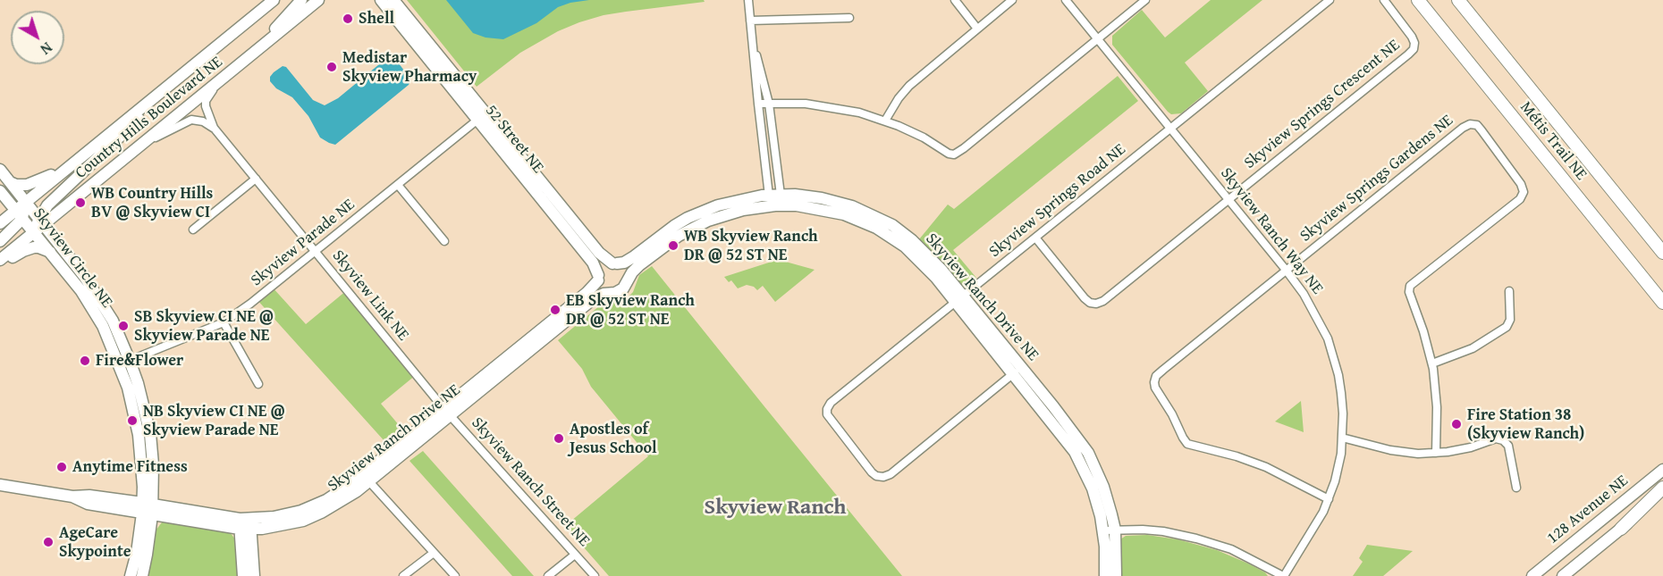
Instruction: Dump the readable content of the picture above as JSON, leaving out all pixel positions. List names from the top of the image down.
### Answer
{
  "streets": {
    "main road": ["Métis Trail NE"],
    "street": [
      "Skyview Springs Crescent NE",
      "Country Hills Boulevard NE",
      "52 Street NE",
      "Skyview Springs Gardens NE",
      "Skyview Springs Road NE",
      "Skyview Ranch Way NE",
      "Skyview Parade NE",
      "Skyview Circle NE",
      "Skyview Link NE",
      "Skyview Ranch Drive NE",
      "Skyview Ranch Street NE",
      "128 Avenue NE"
    ]
  },
  "crossings": [
    ["Skyview Springs Crescent NE", "Skyview Ranch Way NE"],
    ["Country Hills Boulevard NE", "Skyview Circle NE"],
    ["Country Hills Boulevard NE", "Skyview Link NE"],
    ["52 Street NE", "Skyview Parade NE"],
    ["52 Street NE", "Skyview Ranch Drive NE"],
    ["Skyview Springs Gardens NE", "Skyview Ranch Way NE"],
    ["Skyview Springs Road NE", "Skyview Ranch Way NE"],
    ["Skyview Springs Road NE", "Skyview Ranch Drive NE"],
    ["Skyview Parade NE", "Skyview Circle NE"],
    ["Skyview Parade NE", "Skyview Link NE"],
    ["Skyview Circle NE", "Skyview Ranch Drive NE"],
    ["Skyview Link NE", "Skyview Ranch Drive NE"],
    ["Skyview Link NE", "Skyview Ranch Street NE"],
    ["Skyview Ranch Drive NE", "Skyview Ranch Street NE"]
  ],
  "districts": ["Skyview Ranch"],
  "places": [
    "Shell",
    "Medistar Skyview Pharmacy",
    "WB Country Hills BV @ Skyview CI",
    "WB Skyview Ranch DR @ 52 ST NE",
    "EB Skyview Ranch DR @ 52 ST NE",
    "SB Skyview CI NE @ Skyview Parade NE",
    "Fire&Flower",
    "NB Skyview CI NE @ Skyview Parade NE",
    "Fire Station 38 (Skyview Ranch)",
    "Apostles of Jesus School",
    "Anytime Fitness",
    "AgeCare Skypointe"
  ],
  "north": "bottom right"
}
